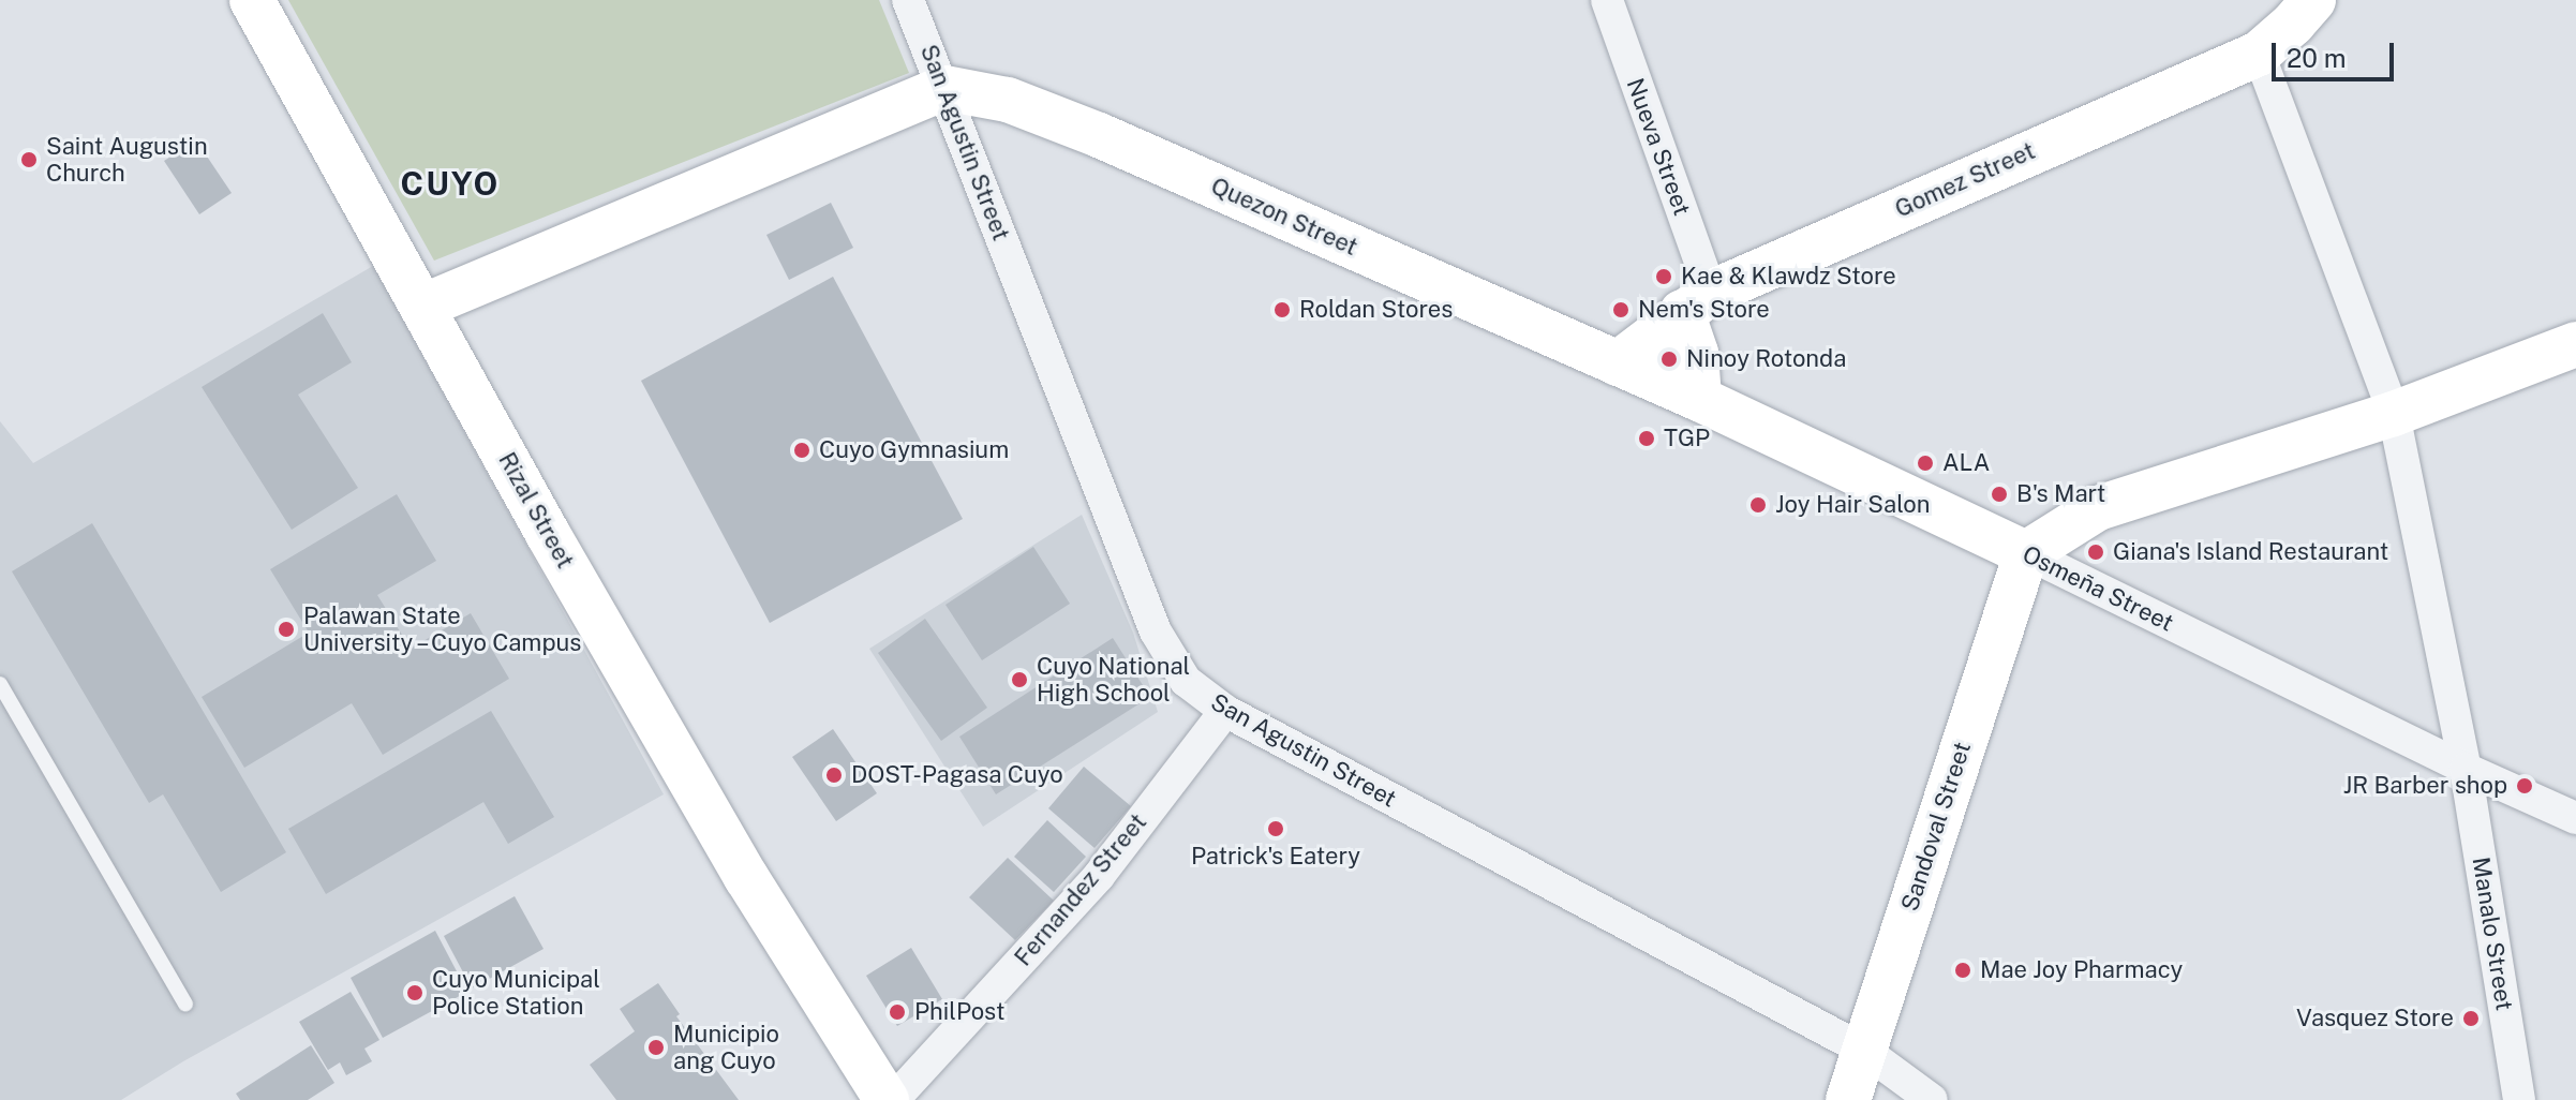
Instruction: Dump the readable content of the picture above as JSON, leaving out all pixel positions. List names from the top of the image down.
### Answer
{
  "streets": {
    "main road": [
      "Gomez Street",
      "Quezon Street",
      "Rizal Street",
      "Osmeña Street",
      "Sandoval Street"
    ],
    "street": [
      "San Agustin Street",
      "Nueva Street",
      "Fernandez Street",
      "Manalo Street"
    ]
  },
  "crossings": [
    ["San Agustin Street", "Quezon Street"],
    ["San Agustin Street", "Sandoval Street"],
    ["San Agustin Street", "Fernandez Street"],
    ["Nueva Street", "Gomez Street"],
    ["Gomez Street", "Quezon Street"],
    ["Gomez Street", "Osmeña Street"],
    ["Quezon Street", "Osmeña Street"],
    ["Rizal Street", "Fernandez Street"],
    ["Osmeña Street", "Sandoval Street"],
    ["Osmeña Street", "Manalo Street"]
  ],
  "districts": ["CUYO"],
  "places": [
    "Saint Augustin Church",
    "Kae & Klawdz Store",
    "Roldan Stores",
    "Nem's Store",
    "Ninoy Rotonda",
    "TGP",
    "Cuyo Gymnasium",
    "ALA",
    "B's Mart",
    "Joy Hair Salon",
    "Giana's Island Restaurant",
    "Palawan State University – Cuyo Campus",
    "Cuyo National High School",
    "DOST-Pagasa Cuyo",
    "JR Barber shop",
    "Patrick's Eatery",
    "Mae Joy Pharmacy",
    "Cuyo Municipal Police Station",
    "PhilPost",
    "Vasquez Store",
    "Municipio ang Cuyo"
  ],
  "scale_bar": "20 m"
}
